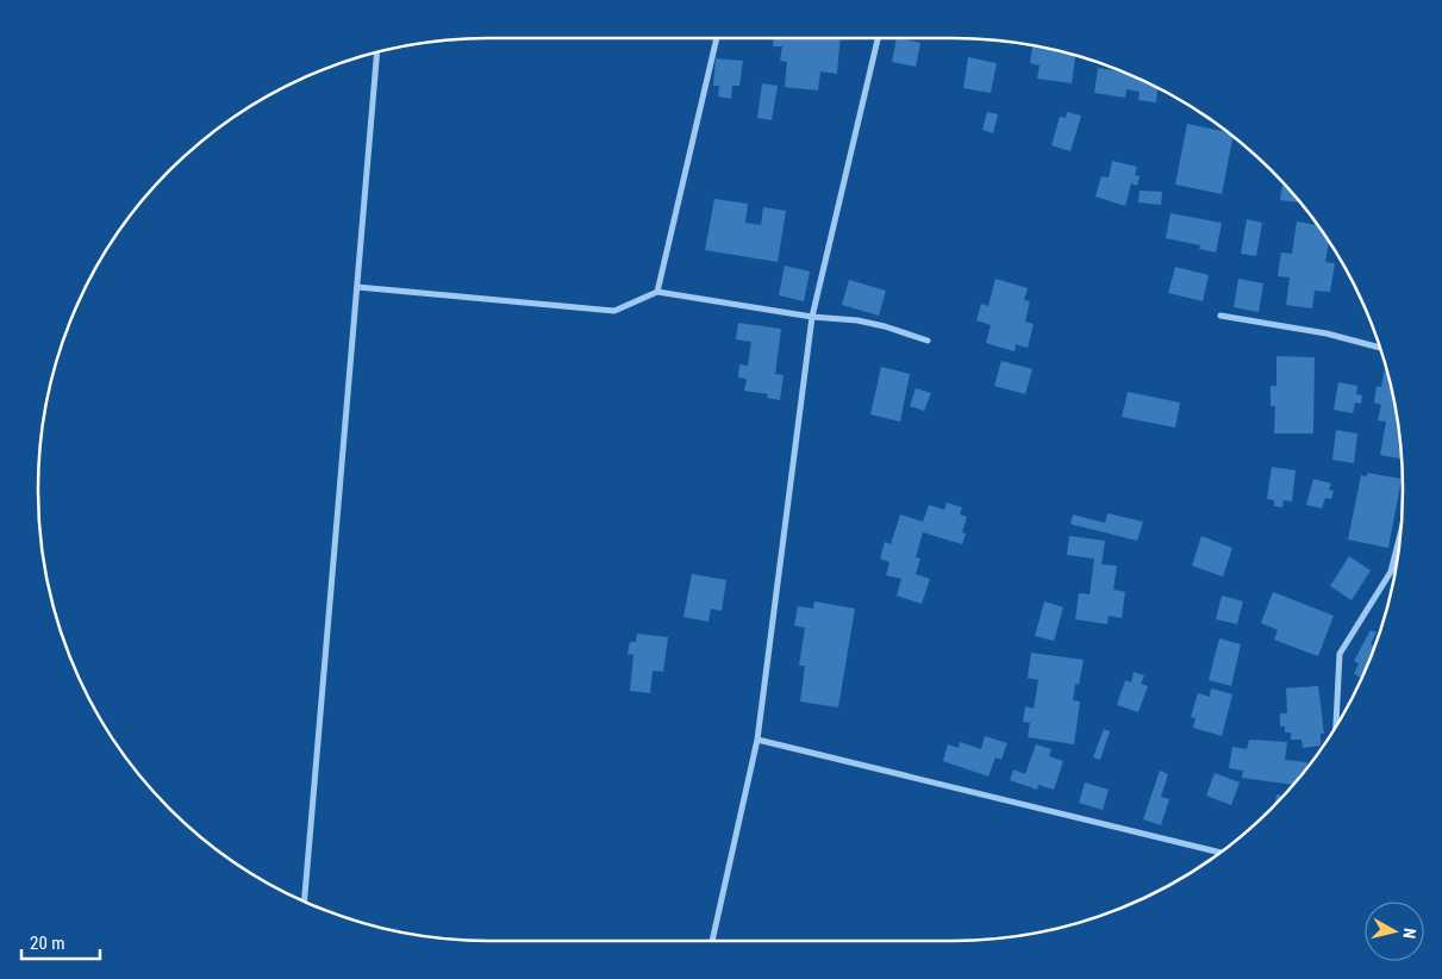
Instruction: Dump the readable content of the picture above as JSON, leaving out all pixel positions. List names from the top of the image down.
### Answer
{
  "scale_bar": "20 m",
  "north": "right"
}
